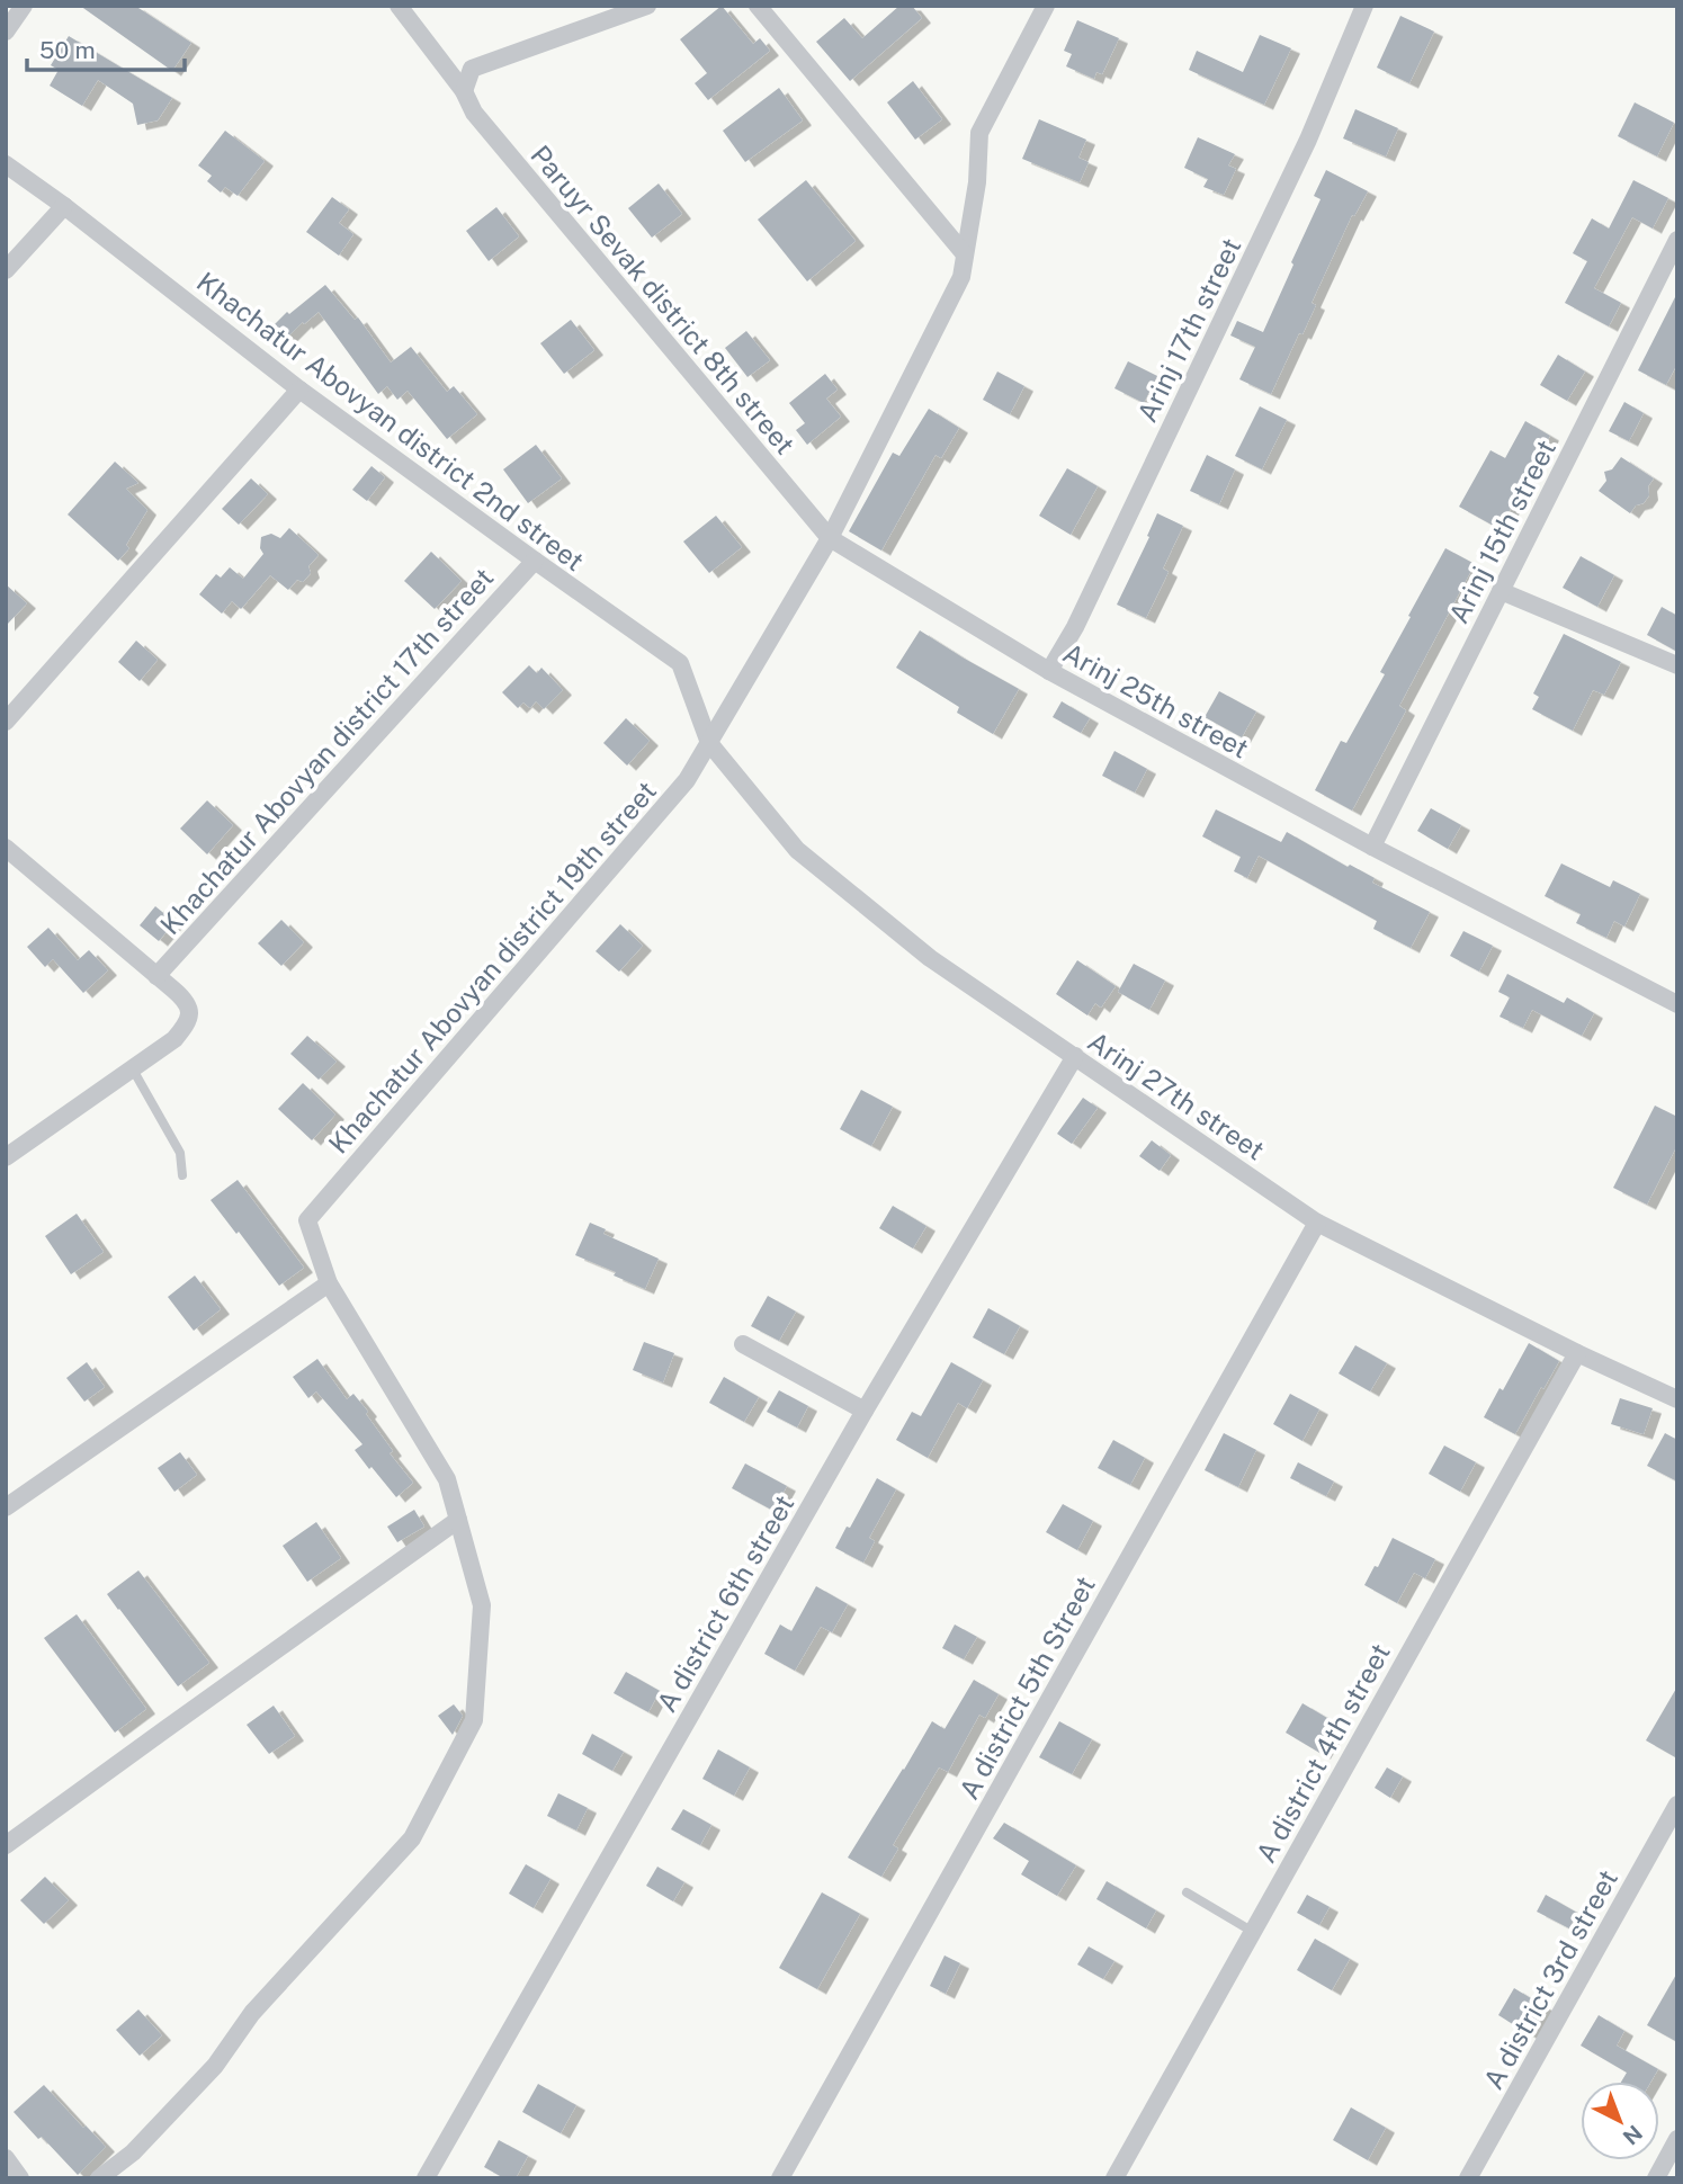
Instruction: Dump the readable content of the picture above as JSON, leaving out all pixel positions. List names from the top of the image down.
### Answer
{
  "streets": {
    "street": [
      "Paruyr Sevak district 8th street",
      "Arinj 17th street",
      "Khachatur Abovyan district 2nd street",
      "Arinj 15th street",
      "Arinj 25th street",
      "Khachatur Abovyan district 17th street",
      "Khachatur Abovyan district 19th street",
      "Arinj 27th street",
      "A district 6th street",
      "A district 5th Street",
      "A district 4th street",
      "A district 3rd street"
    ]
  },
  "crossings": [
    ["Paruyr Sevak district 8th street", "Arinj 25th street"],
    ["Arinj 17th street", "Arinj 25th street"],
    ["Khachatur Abovyan district 2nd street", "Khachatur Abovyan district 17th street"],
    ["Khachatur Abovyan district 2nd street", "Khachatur Abovyan district 19th street"],
    ["Khachatur Abovyan district 2nd street", "Arinj 27th street"],
    ["Arinj 15th street", "Arinj 25th street"],
    ["Khachatur Abovyan district 19th street", "Arinj 27th street"],
    ["Arinj 27th street", "A district 6th street"],
    ["Arinj 27th street", "A district 5th Street"],
    ["Arinj 27th street", "A district 4th street"]
  ],
  "scale_bar": "50 m",
  "north": "bottom right"
}
